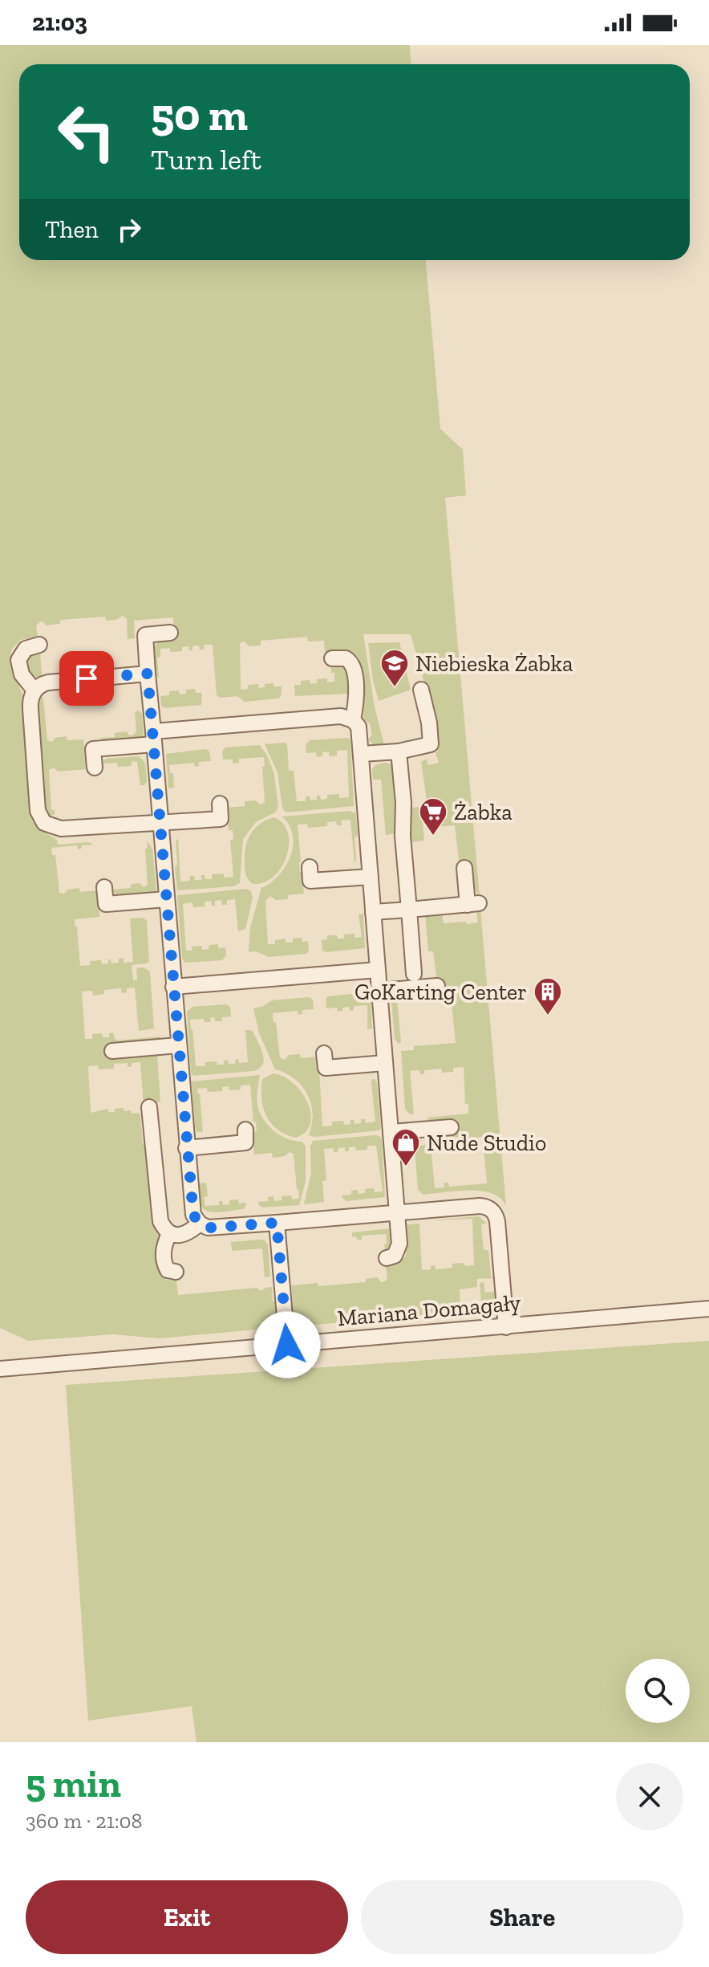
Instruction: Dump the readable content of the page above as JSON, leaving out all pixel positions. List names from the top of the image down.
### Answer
{
  "streets": {
    "street": ["Mariana Domagały"]
  },
  "places": {
    "school or university": ["Niebieska Żabka"],
    "supermarket": ["Żabka"],
    "building": ["GoKarting Center"],
    "shop": ["Nude Studio"]
  },
  "page": {
    "status": "21:03",
    "turn": ["50 m", "Turn left"],
    "then": "Then",
    "heading": ["5 min", "360 m · 21:08"],
    "buttons": ["Exit", "Share"]
  }
}
